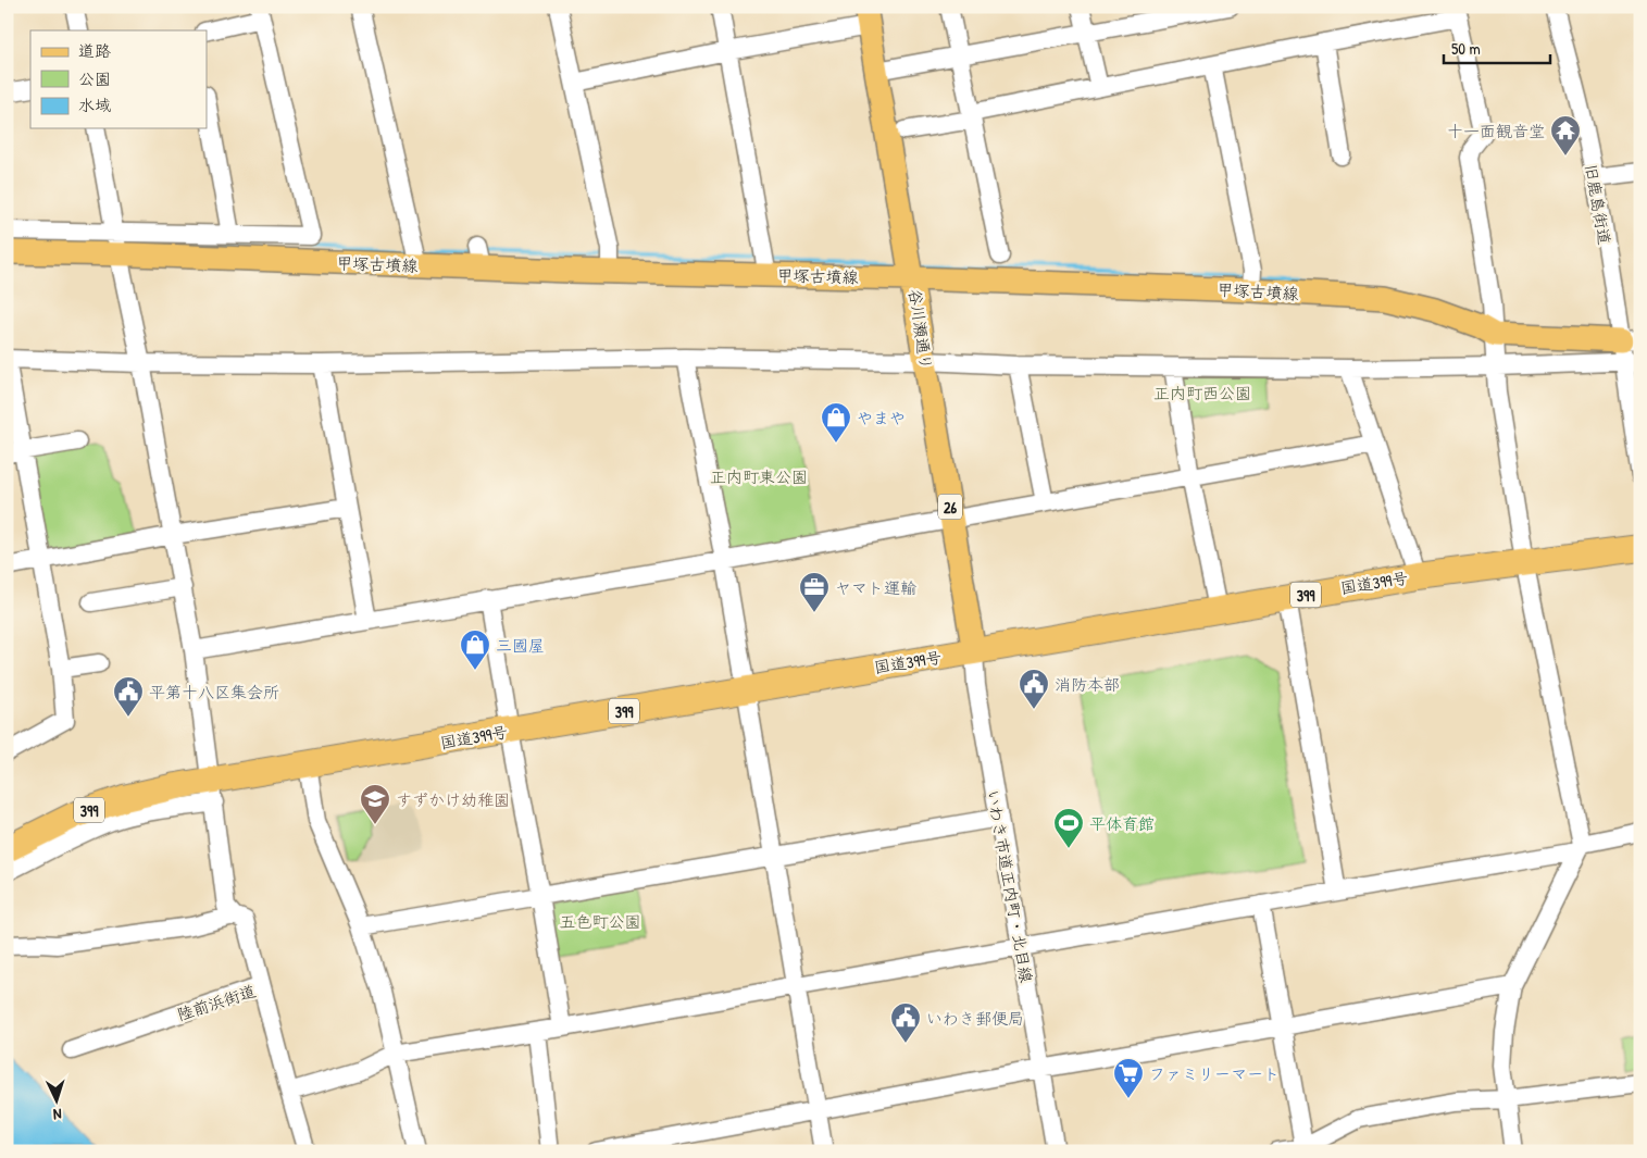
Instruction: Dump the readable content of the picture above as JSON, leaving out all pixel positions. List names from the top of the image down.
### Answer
{
  "streets": {
    "highway": ["国道399号", "399"],
    "main road": ["甲塚古墳線", "谷川瀬通り", "26"],
    "street": ["旧鹿島街道", "いわき市道正内町・北目線", "陸前浜街道"]
  },
  "crossings": [
    ["旧鹿島街道", "甲塚古墳線"],
    ["甲塚古墳線", "谷川瀬通り"],
    ["谷川瀬通り", "国道399号"],
    ["谷川瀬通り", "いわき市道正内町・北目線"],
    ["国道399号", "いわき市道正内町・北目線"]
  ],
  "parks": ["正内町西公園", "正内町東公園", "五色町公園"],
  "places": {
    "temple": ["十一面観音堂"],
    "shop": ["やまや", "三國屋"],
    "office": ["ヤマト運輸"],
    "public building": ["消防本部", "平第十八区集会所", "いわき郵便局"],
    "school or university": ["すずかけ幼稚園"],
    "sports": ["平体育館"],
    "supermarket": ["ファミリーマート"]
  },
  "legend": ["道路", "公園", "水域"],
  "scale_bar": "50 m",
  "north": "bottom"
}
